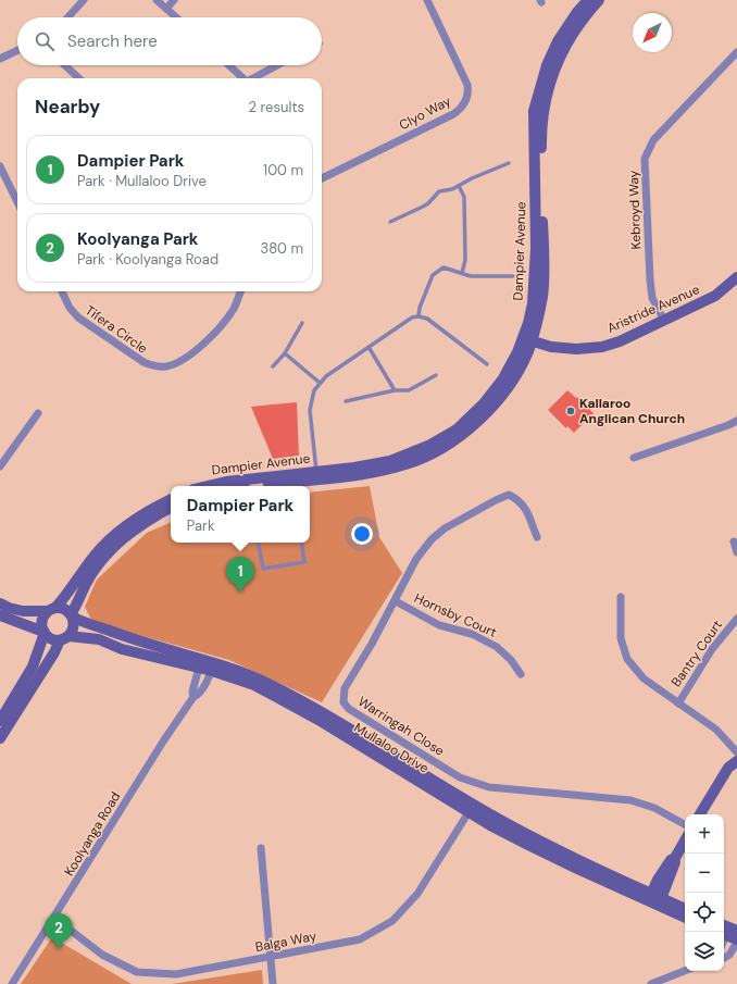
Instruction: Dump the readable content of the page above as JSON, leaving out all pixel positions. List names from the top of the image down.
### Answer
{
  "streets": {
    "main road": ["Dampier Avenue", "Aristride Avenue", "Mullaloo Drive"],
    "street": [
      "Clyo Way",
      "Kebroyd Way",
      "Tifera Circle",
      "Hornsby Court",
      "Bantry Court",
      "Warringah Close",
      "Koolyanga Road",
      "Balga Way"
    ]
  },
  "crossings": [
    ["Kebroyd Way", "Aristride Avenue"],
    ["Dampier Avenue", "Aristride Avenue"],
    ["Hornsby Court", "Warringah Close"],
    ["Mullaloo Drive", "Koolyanga Road"],
    ["Mullaloo Drive", "Balga Way"],
    ["Koolyanga Road", "Balga Way"]
  ],
  "places": ["Kallaroo Anglican Church"],
  "north": "bottom left",
  "page": {
    "search": "Search here",
    "heading": ["Nearby", "2 results"],
    "list": [
      {
        "mark": "1",
        "name": "Dampier Park",
        "note": "Park · Mullaloo Drive",
        "value": "100 m"
      },
      {
        "mark": "2",
        "name": "Koolyanga Park",
        "note": "Park · Koolyanga Road",
        "value": "380 m"
      }
    ],
    "popup": ["Dampier Park", "Park"],
    "pins": ["1", "2"],
    "map_buttons": ["+", "−"]
  }
}
